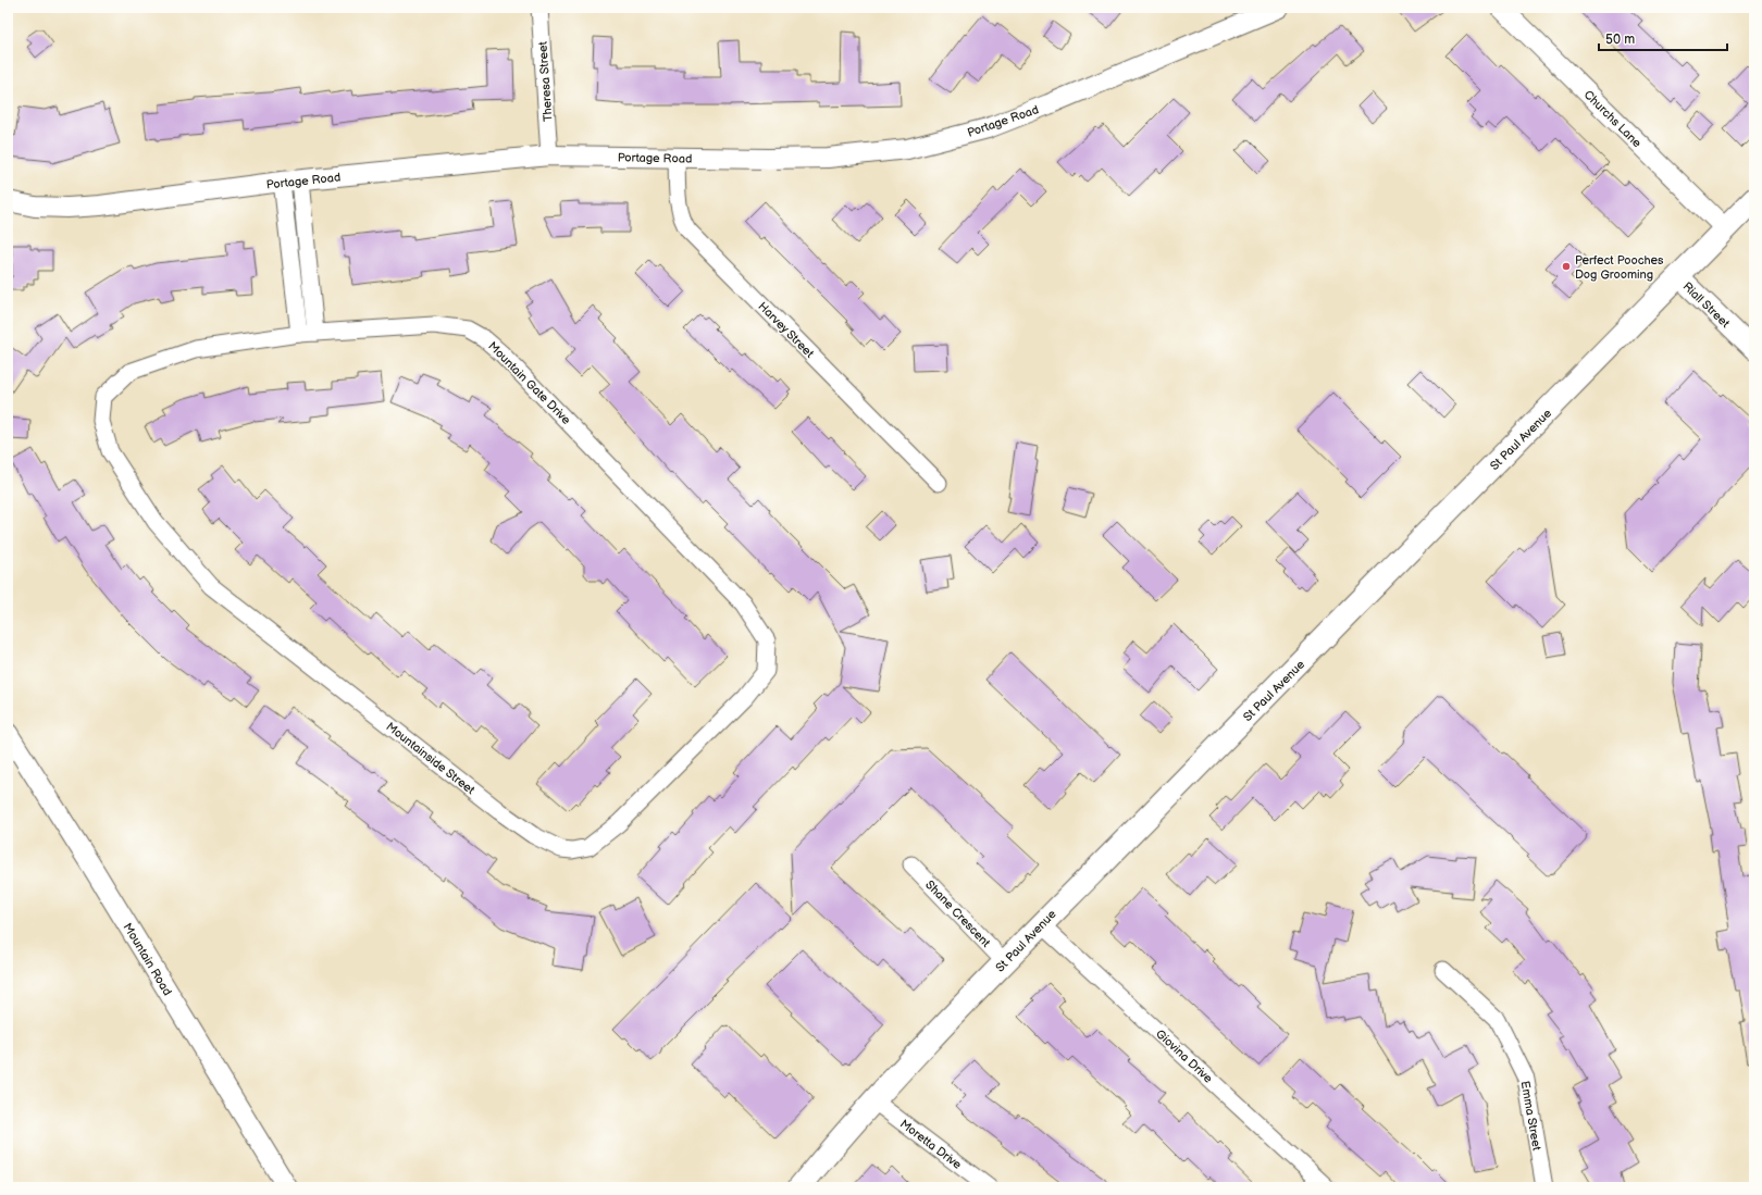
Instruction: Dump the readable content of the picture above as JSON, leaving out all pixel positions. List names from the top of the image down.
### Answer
{
  "streets": {
    "main road": ["St Paul Avenue"],
    "street": [
      "Theresa Street",
      "Churchs Lane",
      "Portage Road",
      "Riall Street",
      "Harvey Street",
      "Mountain Gate Drive",
      "Mountainside Street",
      "Shane Crescent",
      "Mountain Road",
      "Giovina Drive",
      "Emma Street",
      "Moretta Drive"
    ]
  },
  "crossings": [
    ["Theresa Street", "Portage Road"],
    ["Churchs Lane", "St Paul Avenue"],
    ["Portage Road", "Harvey Street"],
    ["Riall Street", "St Paul Avenue"],
    ["Mountain Gate Drive", "Mountainside Street"],
    ["St Paul Avenue", "Shane Crescent"],
    ["St Paul Avenue", "Giovina Drive"],
    ["St Paul Avenue", "Moretta Drive"]
  ],
  "places": ["Perfect Pooches Dog Grooming"],
  "scale_bar": "50 m"
}
